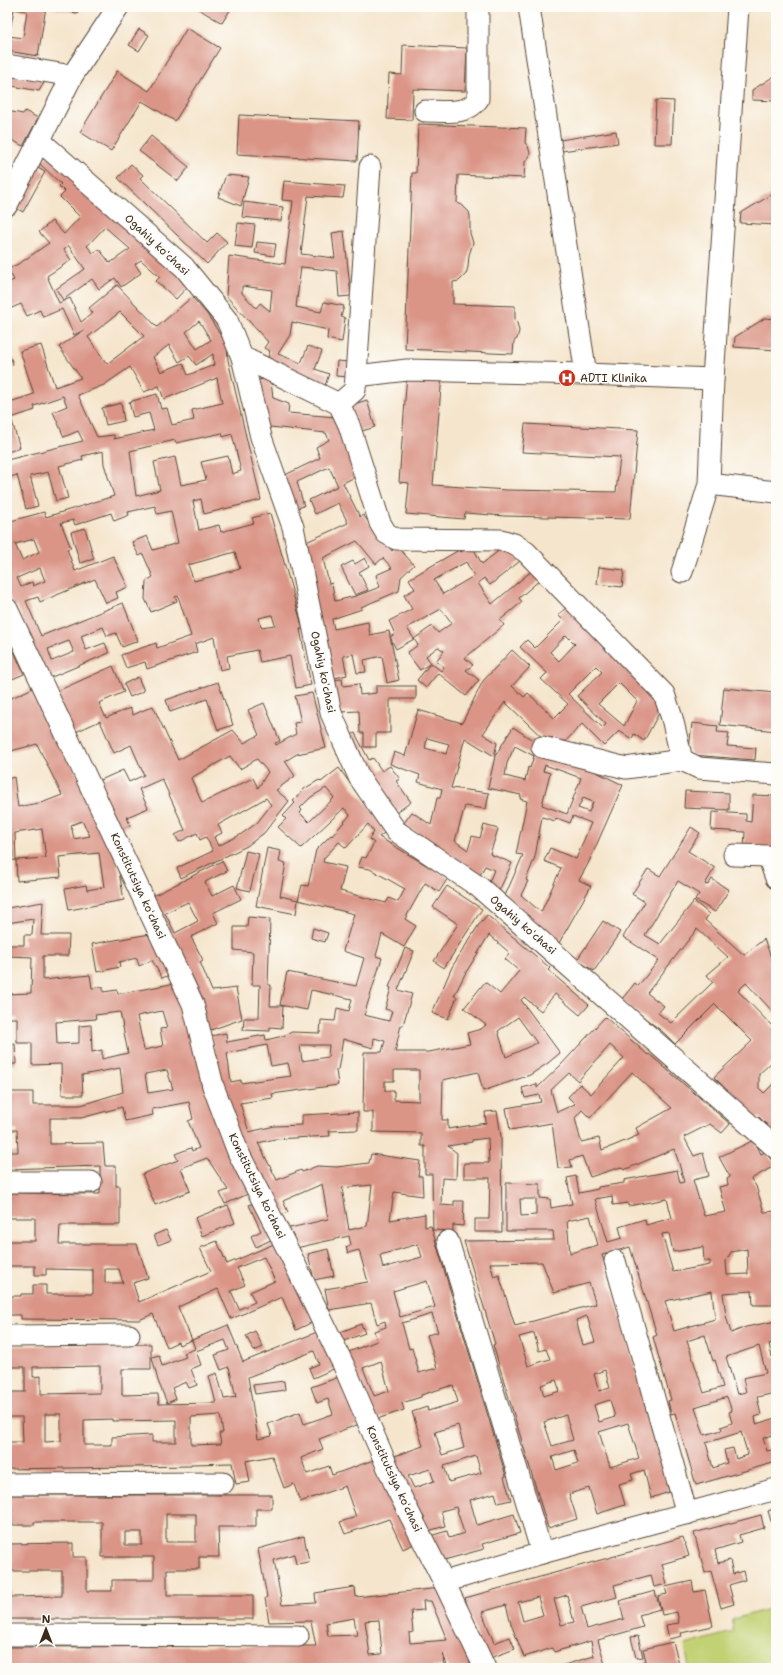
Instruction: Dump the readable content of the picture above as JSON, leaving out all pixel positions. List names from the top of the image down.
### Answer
{
  "streets": {
    "street": ["Ogahiy koʻchasi", "Konstitutsiya koʻchasi"]
  },
  "places": {
    "hospital": ["ADTI Klinika"]
  },
  "north": "top"
}
